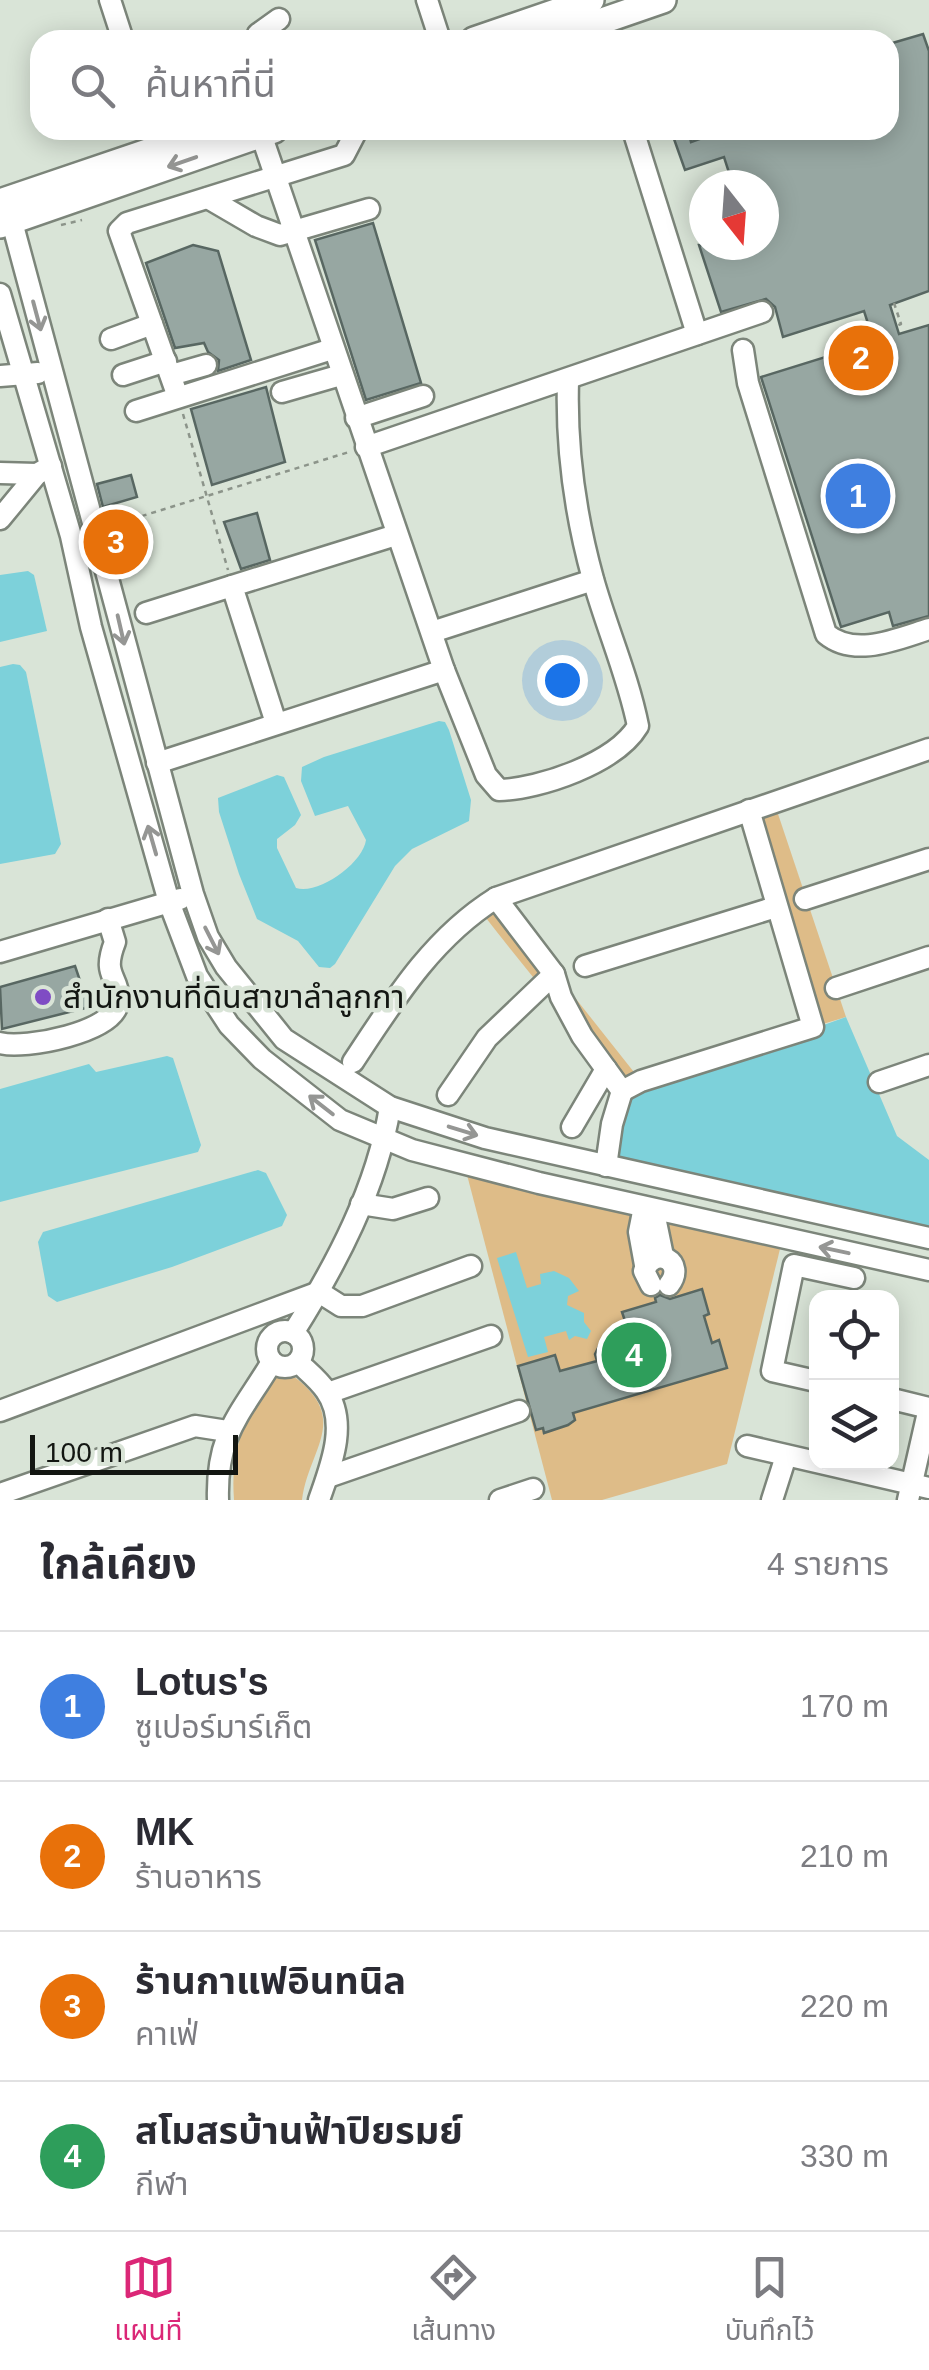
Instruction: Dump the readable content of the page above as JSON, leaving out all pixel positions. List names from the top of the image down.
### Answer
{
  "places": ["สำนักงานที่ดินสาขาลำลูกกา"],
  "scale_bar": "100 m",
  "north": "bottom",
  "page": {
    "search": "ค้นหาที่นี่",
    "pins": [
      "2",
      "1",
      "3",
      "4"
    ],
    "scale": "100 m",
    "heading": ["ใกล้เคียง", "4 รายการ"],
    "list": [
      {
        "mark": "1",
        "name": "Lotus's",
        "note": "ซูเปอร์มาร์เก็ต",
        "value": "170 m"
      },
      {
        "mark": "2",
        "name": "MK",
        "note": "ร้านอาหาร",
        "value": "210 m"
      },
      {
        "mark": "3",
        "name": "ร้านกาแฟอินทนิล",
        "note": "คาเฟ่",
        "value": "220 m"
      },
      {
        "mark": "4",
        "name": "สโมสรบ้านฟ้าปิยรมย์",
        "note": "กีฬา",
        "value": "330 m"
      }
    ],
    "nav": ["แผนที่", "เส้นทาง", "บันทึกไว้"]
  }
}
